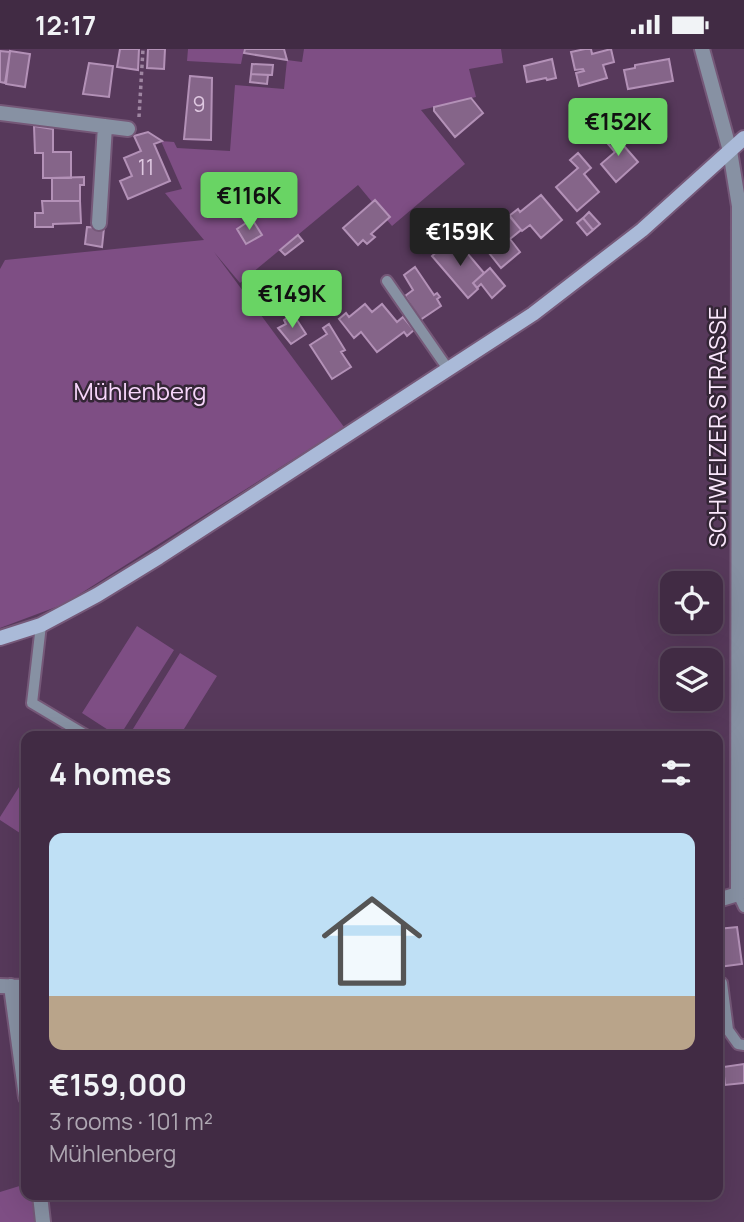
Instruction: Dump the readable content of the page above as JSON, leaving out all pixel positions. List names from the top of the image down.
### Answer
{
  "streets": {
    "street": ["SCHWEIZER STRASSE"]
  },
  "parks": ["Mühlenberg"],
  "house_numbers": ["9", "11"],
  "page": {
    "status": "12:17",
    "price": [
      "€152K",
      "€116K",
      "€159K",
      "€149K"
    ],
    "heading": "4 homes",
    "list": [
      {
        "name": "€159,000",
        "note": "3 rooms · 101 m² · Mühlenberg"
      }
    ]
  }
}
